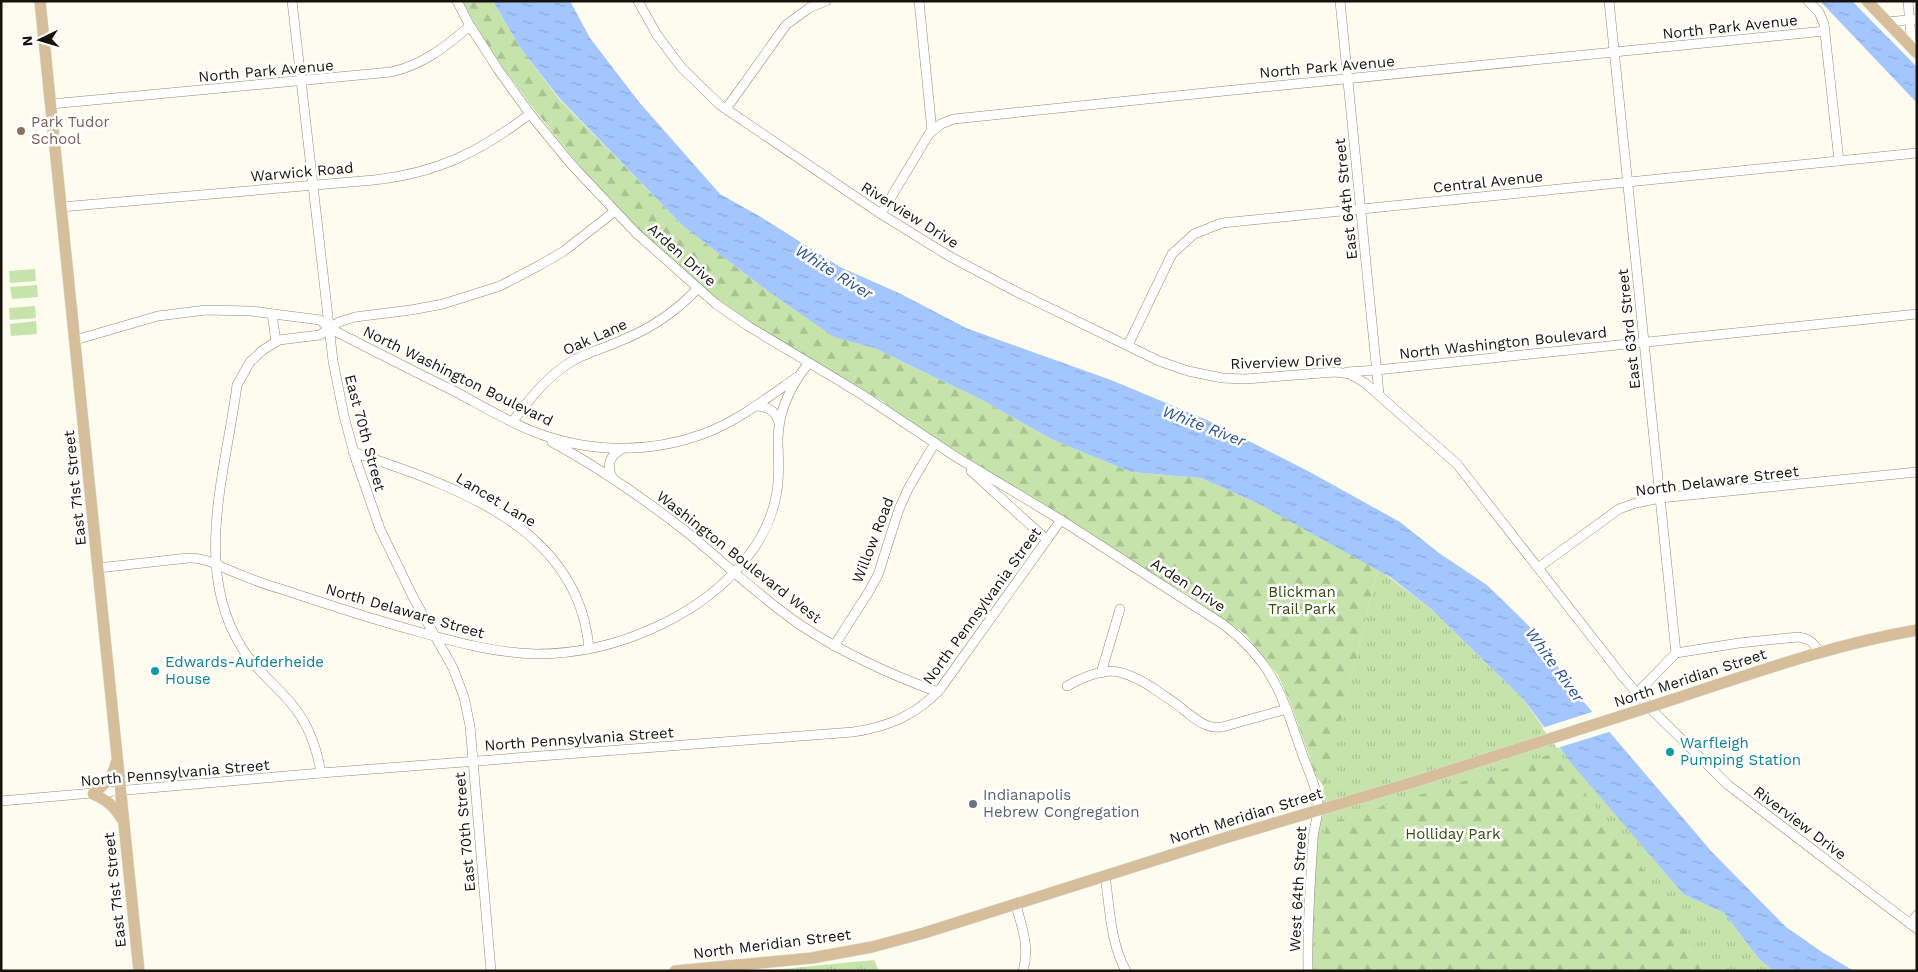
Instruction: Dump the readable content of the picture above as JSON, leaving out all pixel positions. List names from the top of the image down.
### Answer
{
  "streets": {
    "main road": ["East 71st Street", "North Meridian Street"],
    "street": [
      "North Park Avenue",
      "Warwick Road",
      "Central Avenue",
      "East 64th Street",
      "Riverview Drive",
      "Arden Drive",
      "East 63rd Street",
      "Oak Lane",
      "North Washington Boulevard",
      "East 70th Street",
      "North Delaware Street",
      "Lancet Lane",
      "Willow Road",
      "Washington Boulevard West",
      "North Pennsylvania Street",
      "West 64th Street"
    ]
  },
  "crossings": [
    ["North Park Avenue", "East 64th Street"],
    ["North Park Avenue", "Arden Drive"],
    ["North Park Avenue", "East 63rd Street"],
    ["North Park Avenue", "East 70th Street"],
    ["North Park Avenue", "East 71st Street"],
    ["Warwick Road", "Arden Drive"],
    ["Warwick Road", "East 70th Street"],
    ["Warwick Road", "East 71st Street"],
    ["Central Avenue", "East 64th Street"],
    ["Central Avenue", "Riverview Drive"],
    ["Central Avenue", "East 63rd Street"],
    ["East 64th Street", "Riverview Drive"],
    ["East 64th Street", "North Washington Boulevard"],
    ["Riverview Drive", "North Washington Boulevard"],
    ["Riverview Drive", "North Delaware Street"],
    ["Riverview Drive", "North Meridian Street"],
    ["Arden Drive", "Oak Lane"],
    ["Arden Drive", "North Delaware Street"],
    ["Arden Drive", "Willow Road"],
    ["Arden Drive", "North Pennsylvania Street"],
    ["Arden Drive", "North Meridian Street"],
    ["Arden Drive", "West 64th Street"],
    ["East 63rd Street", "North Washington Boulevard"],
    ["East 63rd Street", "North Delaware Street"],
    ["East 63rd Street", "North Meridian Street"],
    ["Oak Lane", "North Washington Boulevard"],
    ["North Washington Boulevard", "East 70th Street"],
    ["North Washington Boulevard", "North Delaware Street"],
    ["North Washington Boulevard", "Washington Boulevard West"],
    ["East 70th Street", "North Delaware Street"],
    ["East 70th Street", "Lancet Lane"],
    ["East 70th Street", "North Pennsylvania Street"],
    ["North Delaware Street", "Lancet Lane"],
    ["North Delaware Street", "Washington Boulevard West"],
    ["East 71st Street", "North Pennsylvania Street"],
    ["Willow Road", "Washington Boulevard West"],
    ["Washington Boulevard West", "North Pennsylvania Street"],
    ["North Meridian Street", "West 64th Street"]
  ],
  "water": ["White River"],
  "parks": ["Blickman Trail Park", "Holliday Park"],
  "places": [
    "Park Tudor School",
    "Edwards-Aufderheide House",
    "Warfleigh Pumping Station",
    "Indianapolis Hebrew Congregation"
  ],
  "north": "left"
}
